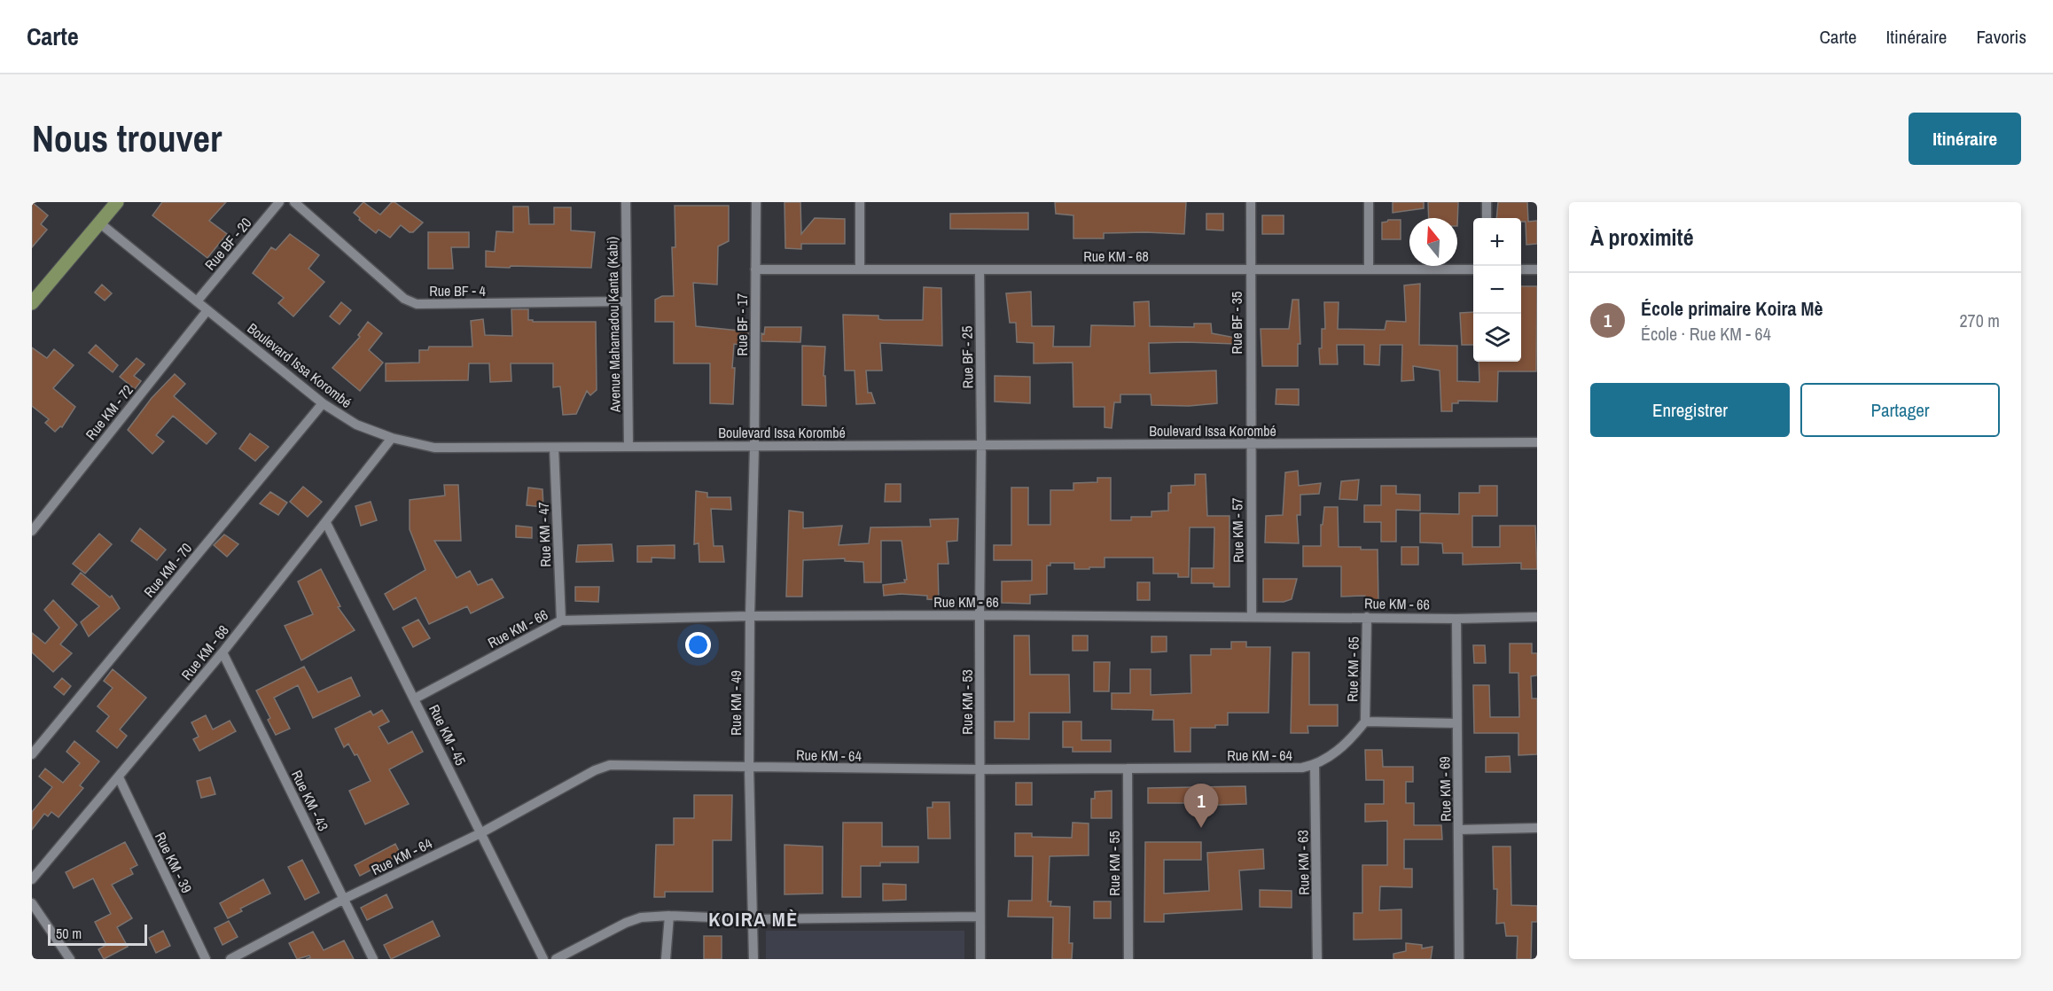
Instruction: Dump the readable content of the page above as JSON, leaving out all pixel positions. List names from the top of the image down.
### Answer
{
  "streets": {
    "street": [
      "Rue BF - 20",
      "Rue KM - 68",
      "Rue BF - 4",
      "Rue BF - 35",
      "Avenue Mahamadou Kanta (Kabi)",
      "Rue BF - 17",
      "Rue BF - 25",
      "Boulevard Issa Korombé",
      "Rue KM - 72",
      "Rue KM - 57",
      "Rue KM - 47",
      "Rue KM - 70",
      "Rue KM - 66",
      "Rue KM - 65",
      "Rue KM - 53",
      "Rue KM - 49",
      "Rue KM - 45",
      "Rue KM - 64",
      "Rue KM - 69",
      "Rue KM - 43",
      "Rue KM - 39",
      "Rue KM - 63",
      "Rue KM - 55"
    ]
  },
  "crossings": [
    ["Rue BF - 20", "Boulevard Issa Korombé"],
    ["Rue KM - 68", "Rue BF - 35"],
    ["Rue KM - 68", "Rue BF - 17"],
    ["Rue KM - 68", "Rue BF - 25"],
    ["Rue KM - 68", "Boulevard Issa Korombé"],
    ["Rue KM - 68", "Rue KM - 45"],
    ["Rue KM - 68", "Rue KM - 43"],
    ["Rue KM - 68", "Rue KM - 39"],
    ["Rue BF - 4", "Avenue Mahamadou Kanta (Kabi)"],
    ["Rue BF - 35", "Boulevard Issa Korombé"],
    ["Rue BF - 35", "Rue KM - 57"],
    ["Avenue Mahamadou Kanta (Kabi)", "Boulevard Issa Korombé"],
    ["Rue BF - 17", "Boulevard Issa Korombé"],
    ["Rue BF - 17", "Rue KM - 49"],
    ["Rue BF - 25", "Boulevard Issa Korombé"],
    ["Rue BF - 25", "Rue KM - 53"],
    ["Boulevard Issa Korombé", "Rue KM - 72"],
    ["Boulevard Issa Korombé", "Rue KM - 57"],
    ["Boulevard Issa Korombé", "Rue KM - 47"],
    ["Boulevard Issa Korombé", "Rue KM - 70"],
    ["Boulevard Issa Korombé", "Rue KM - 53"],
    ["Boulevard Issa Korombé", "Rue KM - 49"],
    ["Rue KM - 57", "Rue KM - 66"],
    ["Rue KM - 47", "Rue KM - 66"],
    ["Rue KM - 66", "Rue KM - 65"],
    ["Rue KM - 66", "Rue KM - 53"],
    ["Rue KM - 66", "Rue KM - 49"],
    ["Rue KM - 66", "Rue KM - 45"],
    ["Rue KM - 66", "Rue KM - 69"],
    ["Rue KM - 65", "Rue KM - 64"],
    ["Rue KM - 53", "Rue KM - 64"],
    ["Rue KM - 49", "Rue KM - 64"],
    ["Rue KM - 45", "Rue KM - 64"],
    ["Rue KM - 64", "Rue KM - 43"],
    ["Rue KM - 64", "Rue KM - 63"],
    ["Rue KM - 64", "Rue KM - 55"]
  ],
  "districts": ["KOIRA MÈ"],
  "scale_bar": "50 m",
  "north": "top",
  "page": {
    "header": "Carte",
    "nav": ["Carte", "Itinéraire", "Favoris"],
    "buttons": [
      "Itinéraire",
      ["Enregistrer", "Partager"]
    ],
    "title": "Nous trouver",
    "heading": "À proximité",
    "map_buttons": ["+", "−"],
    "list": [
      {
        "mark": "1",
        "name": "École primaire Koira Mè",
        "note": "École · Rue KM - 64",
        "value": "270 m"
      }
    ],
    "pins": "1",
    "scale": "50 m"
  }
}
